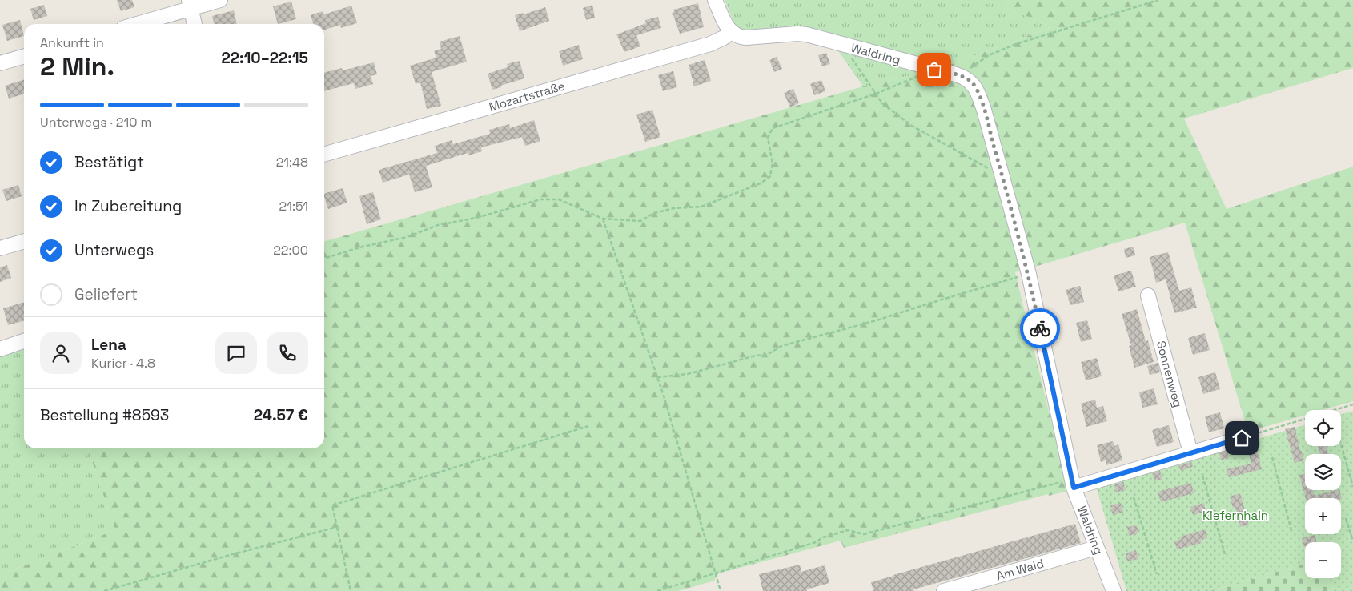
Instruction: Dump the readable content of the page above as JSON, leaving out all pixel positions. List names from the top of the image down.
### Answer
{
  "streets": {
    "street": [
      "Waldring",
      "Mozartstraße",
      "Sonnenweg",
      "Am Wald"
    ]
  },
  "crossings": [
    ["Waldring", "Mozartstraße"],
    ["Waldring", "Am Wald"]
  ],
  "parks": ["Kiefernhain"],
  "page": {
    "heading": ["2 Min.", "Ankunft in", "22:10–22:15"],
    "panel": [
      "Lena",
      "Kurier · 4.8",
      "Bestellung #8593",
      "24.57 €"
    ],
    "bar": "Unterwegs · 210 m",
    "list": [
      ["Bestätigt", "21:48"],
      ["In Zubereitung", "21:51"],
      ["Unterwegs", "22:00"],
      "Geliefert"
    ],
    "map_buttons": ["+", "−"]
  }
}
